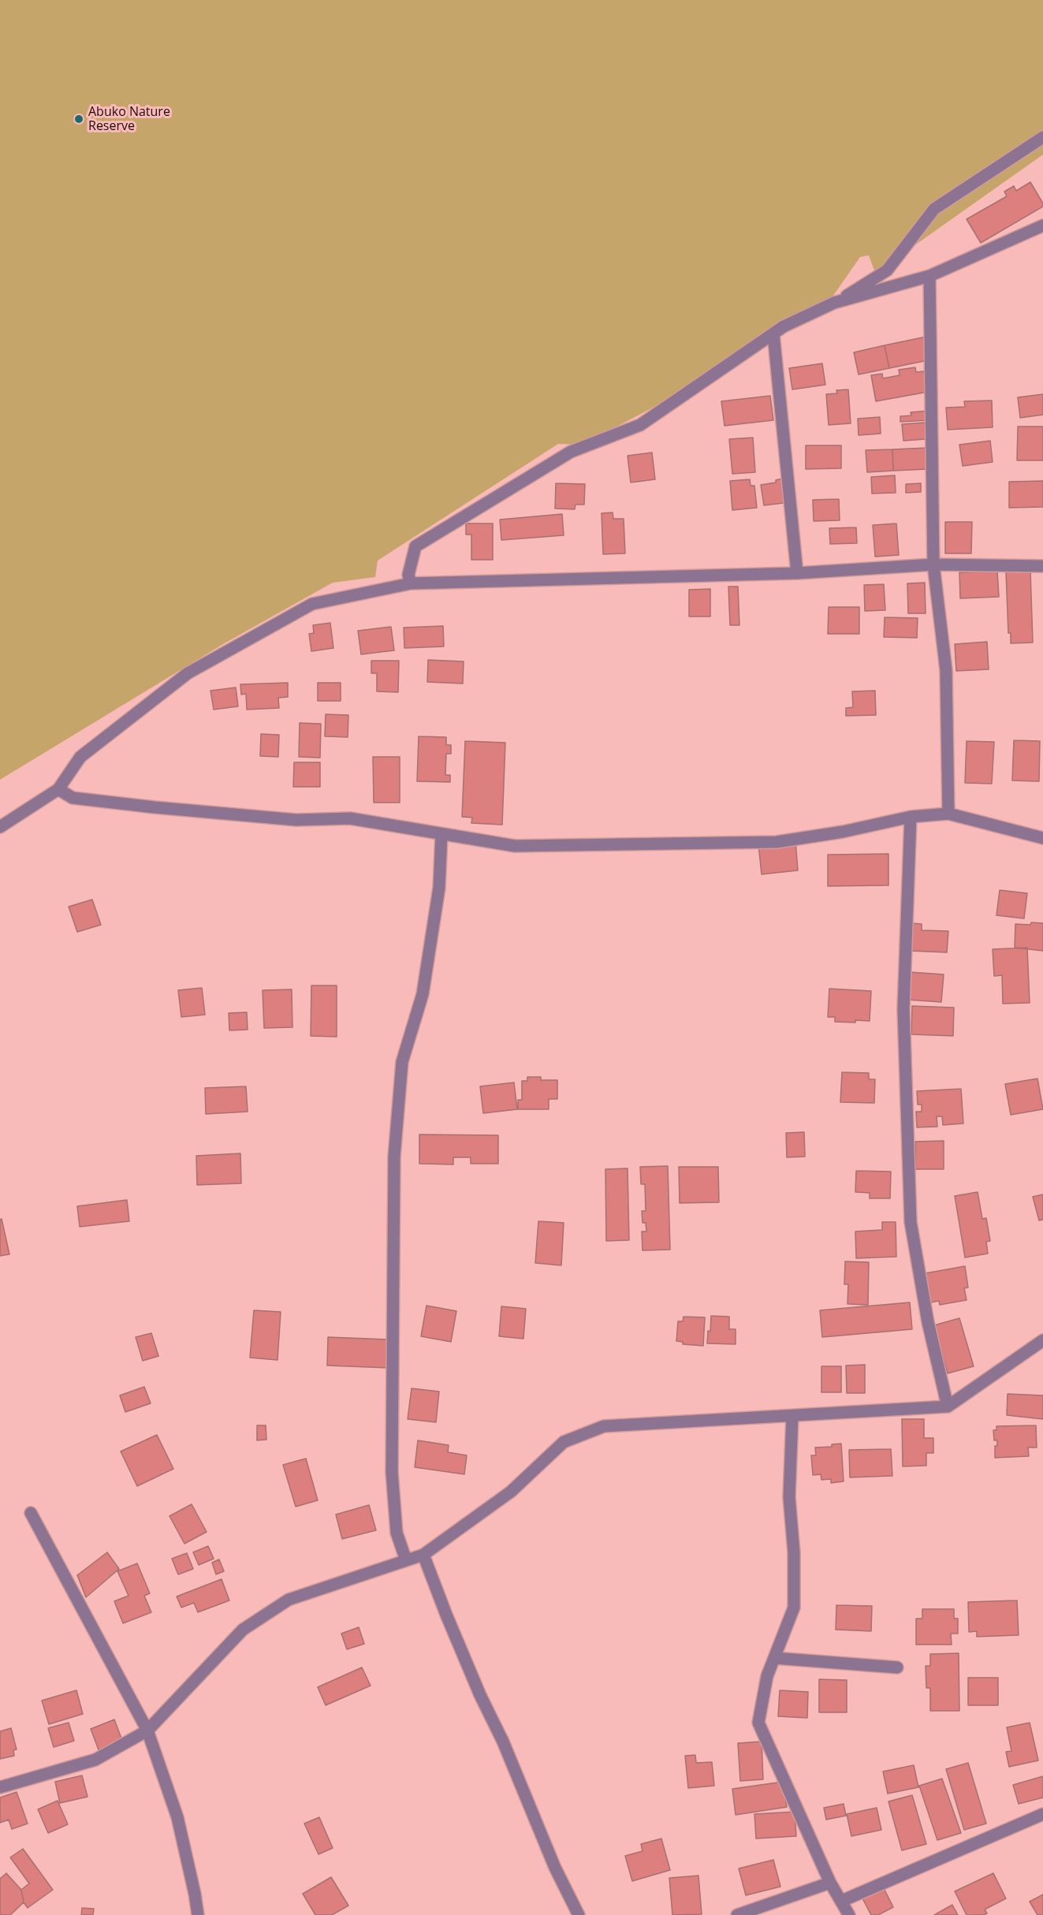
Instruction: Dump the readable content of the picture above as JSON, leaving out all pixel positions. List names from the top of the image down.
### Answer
{
  "places": ["Abuko Nature Reserve"]
}
